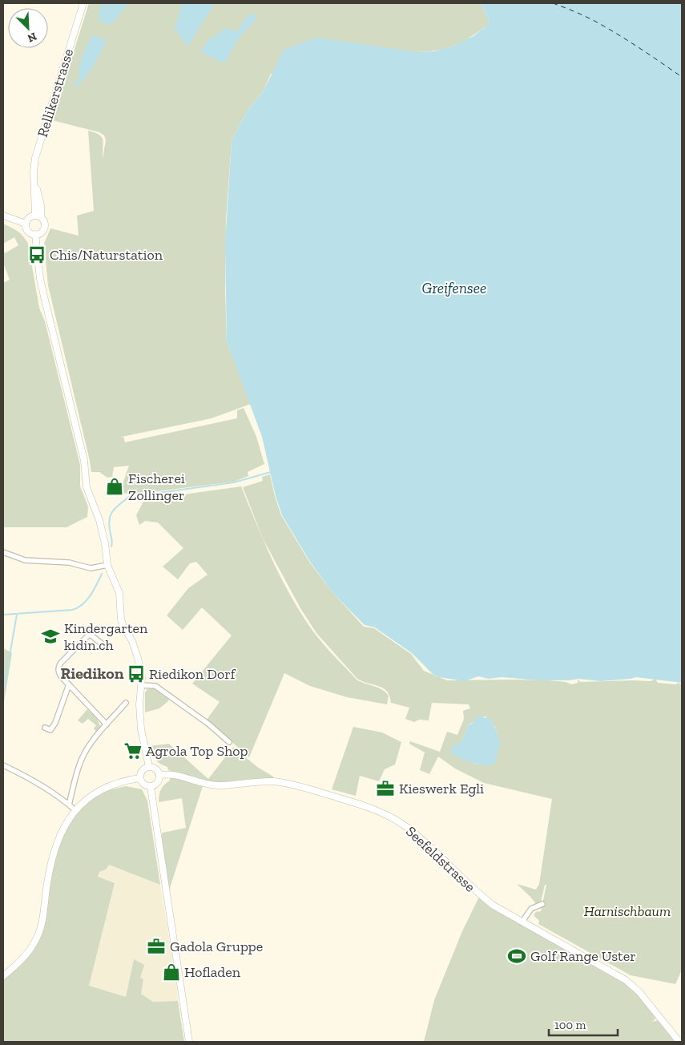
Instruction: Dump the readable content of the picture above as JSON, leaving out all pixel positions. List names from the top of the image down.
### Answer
{
  "streets": {
    "main road": ["Rellikerstrasse", "Seefeldstrasse"]
  },
  "districts": ["Riedikon"],
  "water": ["Greifensee"],
  "parks": ["Harnischbaum"],
  "places": {
    "bus stop": ["Chis/Naturstation", "Riedikon Dorf"],
    "shop": ["Fischerei Zollinger", "Hofladen"],
    "school or university": ["Kindergarten kidin.ch"],
    "supermarket": ["Agrola Top Shop"],
    "office": ["Kieswerk Egli", "Gadola Gruppe"],
    "sports": ["Golf Range Uster"]
  },
  "scale_bar": "100 m",
  "north": "bottom right"
}
